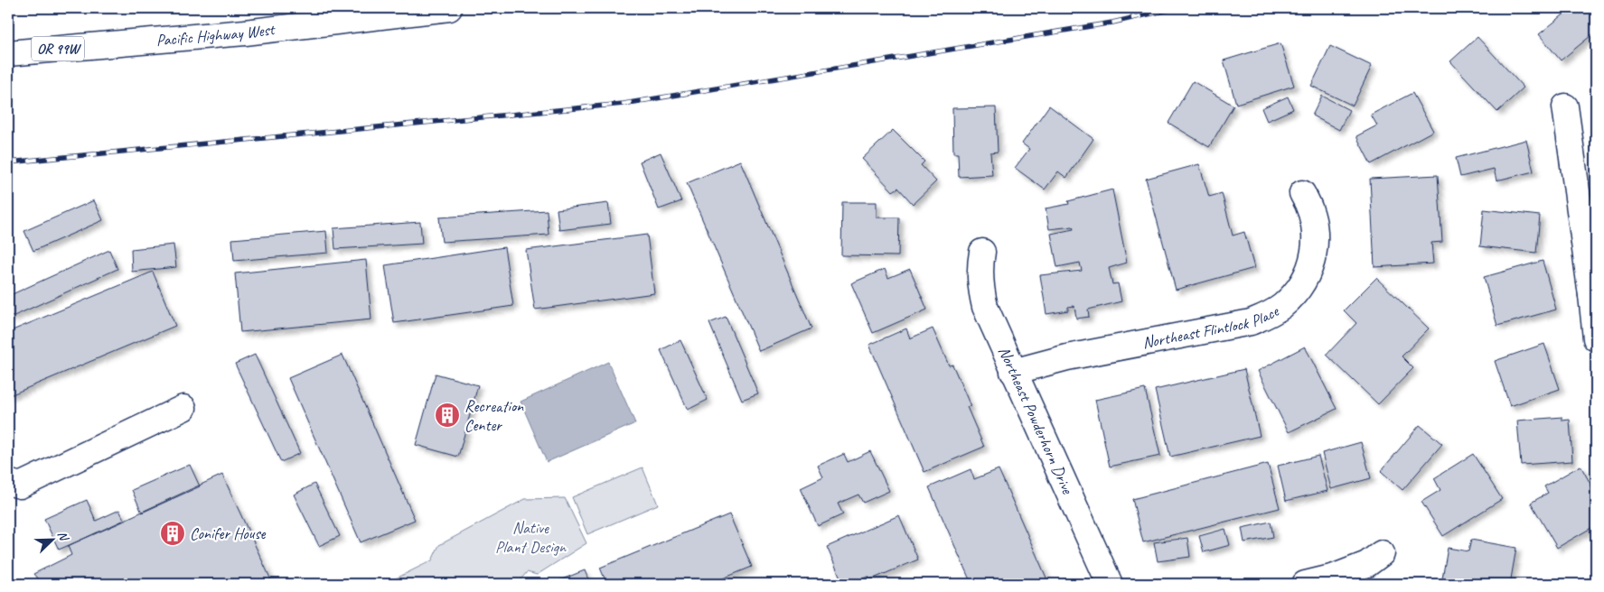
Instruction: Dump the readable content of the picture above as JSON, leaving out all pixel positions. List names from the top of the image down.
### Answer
{
  "streets": {
    "main road": [
      "Pacific Highway West",
      "OR 99W",
      "Northeast Flintlock Place",
      "Northeast Powderhorn Drive"
    ]
  },
  "crossings": [
    ["Northeast Flintlock Place", "Northeast Powderhorn Drive"]
  ],
  "parks": ["Native Plant Design"],
  "places": {
    "building": ["Recreation Center", "Conifer House"]
  },
  "north": "top right"
}
